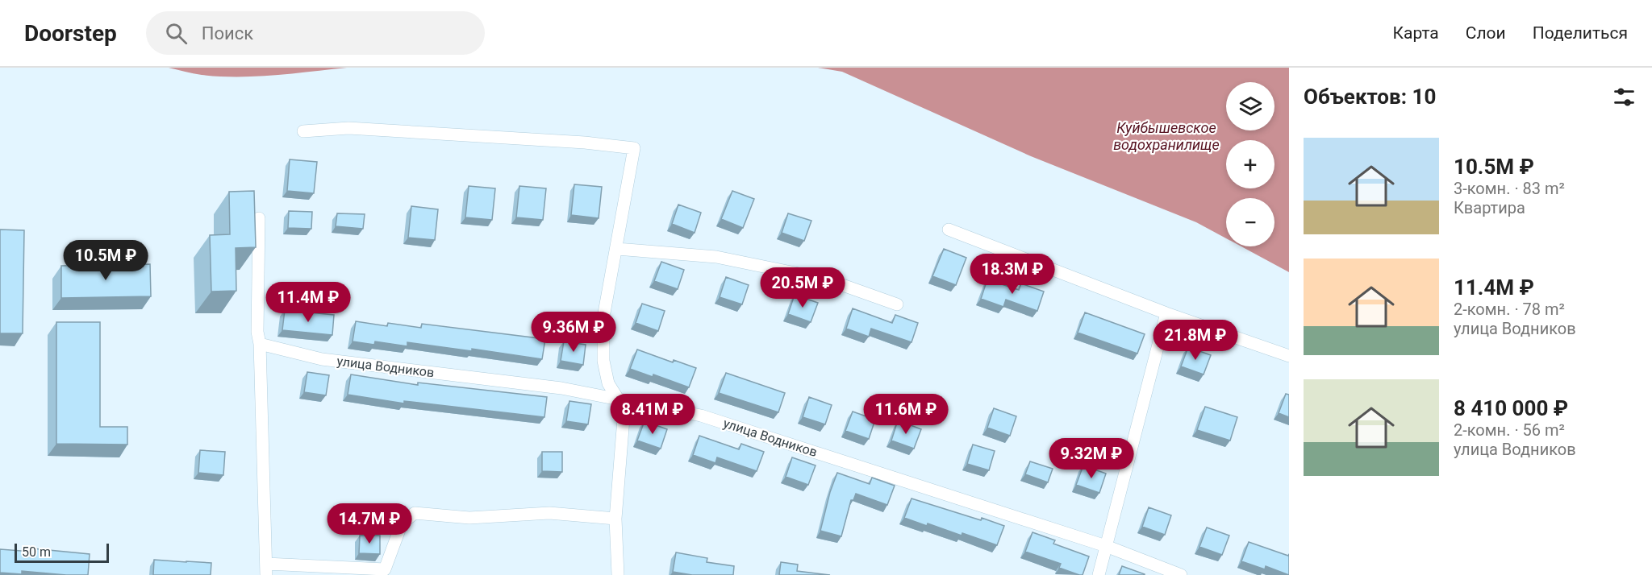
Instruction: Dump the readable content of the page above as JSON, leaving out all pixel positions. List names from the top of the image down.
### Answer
{
  "streets": {
    "street": ["улица Водников"]
  },
  "water": ["Куйбышевское водохранилище"],
  "scale_bar": "50 m",
  "page": {
    "header": "Doorstep",
    "search": "Поиск",
    "nav": ["Карта", "Слои", "Поделиться"],
    "heading": "Объектов: 10",
    "map_buttons": ["+", "−"],
    "list": [
      {
        "name": "10.5M ₽",
        "note": "3-комн. · 83 m² · Квартира"
      },
      {
        "name": "11.4M ₽",
        "note": "2-комн. · 78 m² · улица Водников"
      },
      {
        "name": "8 410 000 ₽",
        "note": "2-комн. · 56 m² · улица Водников"
      }
    ],
    "price": [
      "10.5M ₽",
      "18.3M ₽",
      "20.5M ₽",
      "11.4M ₽",
      "9.36M ₽",
      "21.8M ₽",
      "8.41M ₽",
      "11.6M ₽",
      "9.32M ₽",
      "14.7M ₽"
    ],
    "scale": "50 m"
  }
}
